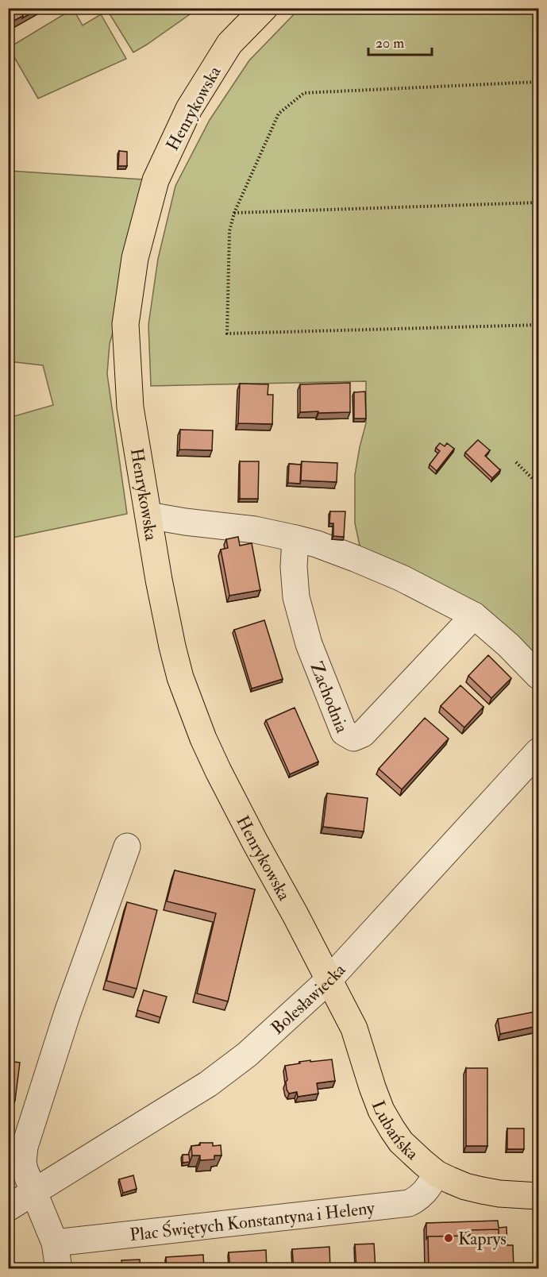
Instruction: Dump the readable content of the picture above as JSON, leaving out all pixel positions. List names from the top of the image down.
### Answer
{
  "streets": {
    "main road": ["Henrykowska", "Lubańska"],
    "street": ["Zachodnia", "Bolesławiecka", "Plac Świętych Konstantyna i Heleny"]
  },
  "crossings": [
    ["Henrykowska", "Bolesławiecka"],
    ["Henrykowska", "Lubańska"],
    ["Bolesławiecka", "Lubańska"],
    ["Lubańska", "Plac Świętych Konstantyna i Heleny"]
  ],
  "places": ["Kaprys"],
  "scale_bar": "20 m"
}
